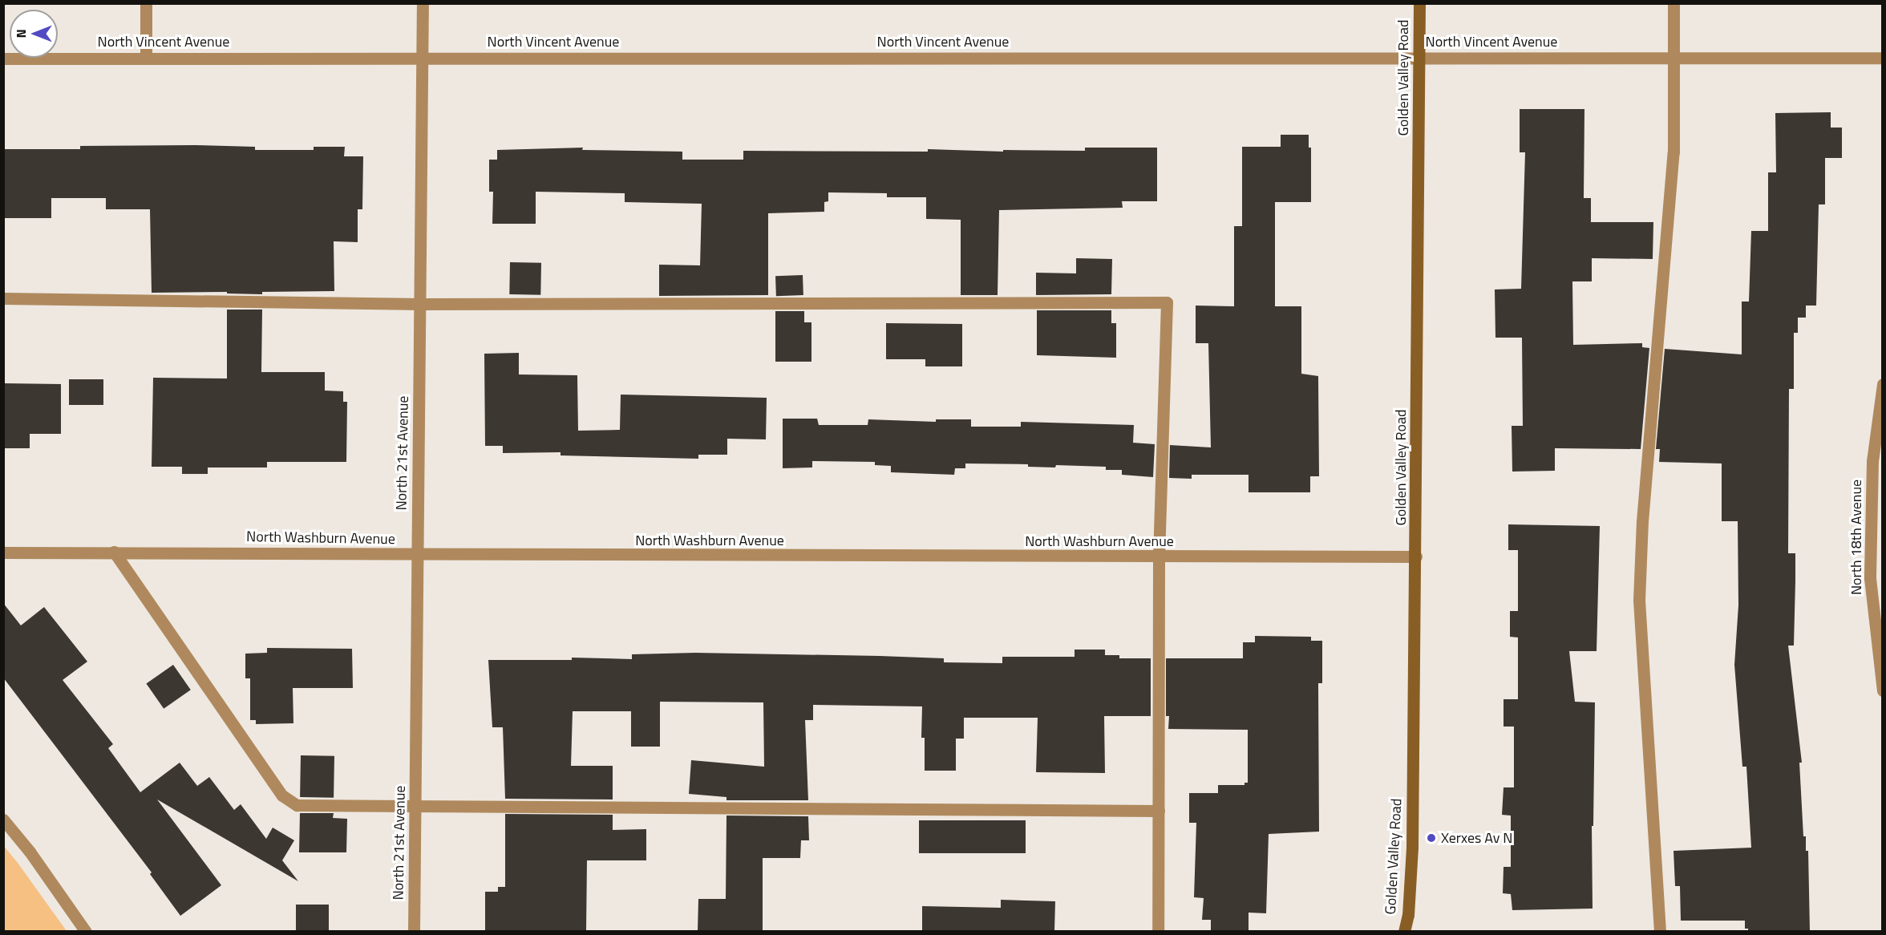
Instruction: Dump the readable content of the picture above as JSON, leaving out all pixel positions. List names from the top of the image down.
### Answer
{
  "streets": {
    "street": [
      "North Vincent Avenue",
      "Golden Valley Road",
      "North 21st Avenue",
      "North 18th Avenue",
      "North Washburn Avenue"
    ]
  },
  "crossings": [
    ["North Vincent Avenue", "Golden Valley Road"],
    ["North Vincent Avenue", "North 21st Avenue"],
    ["Golden Valley Road", "North Washburn Avenue"],
    ["North 21st Avenue", "North Washburn Avenue"]
  ],
  "places": ["Xerxes Av N"],
  "north": "left"
}
